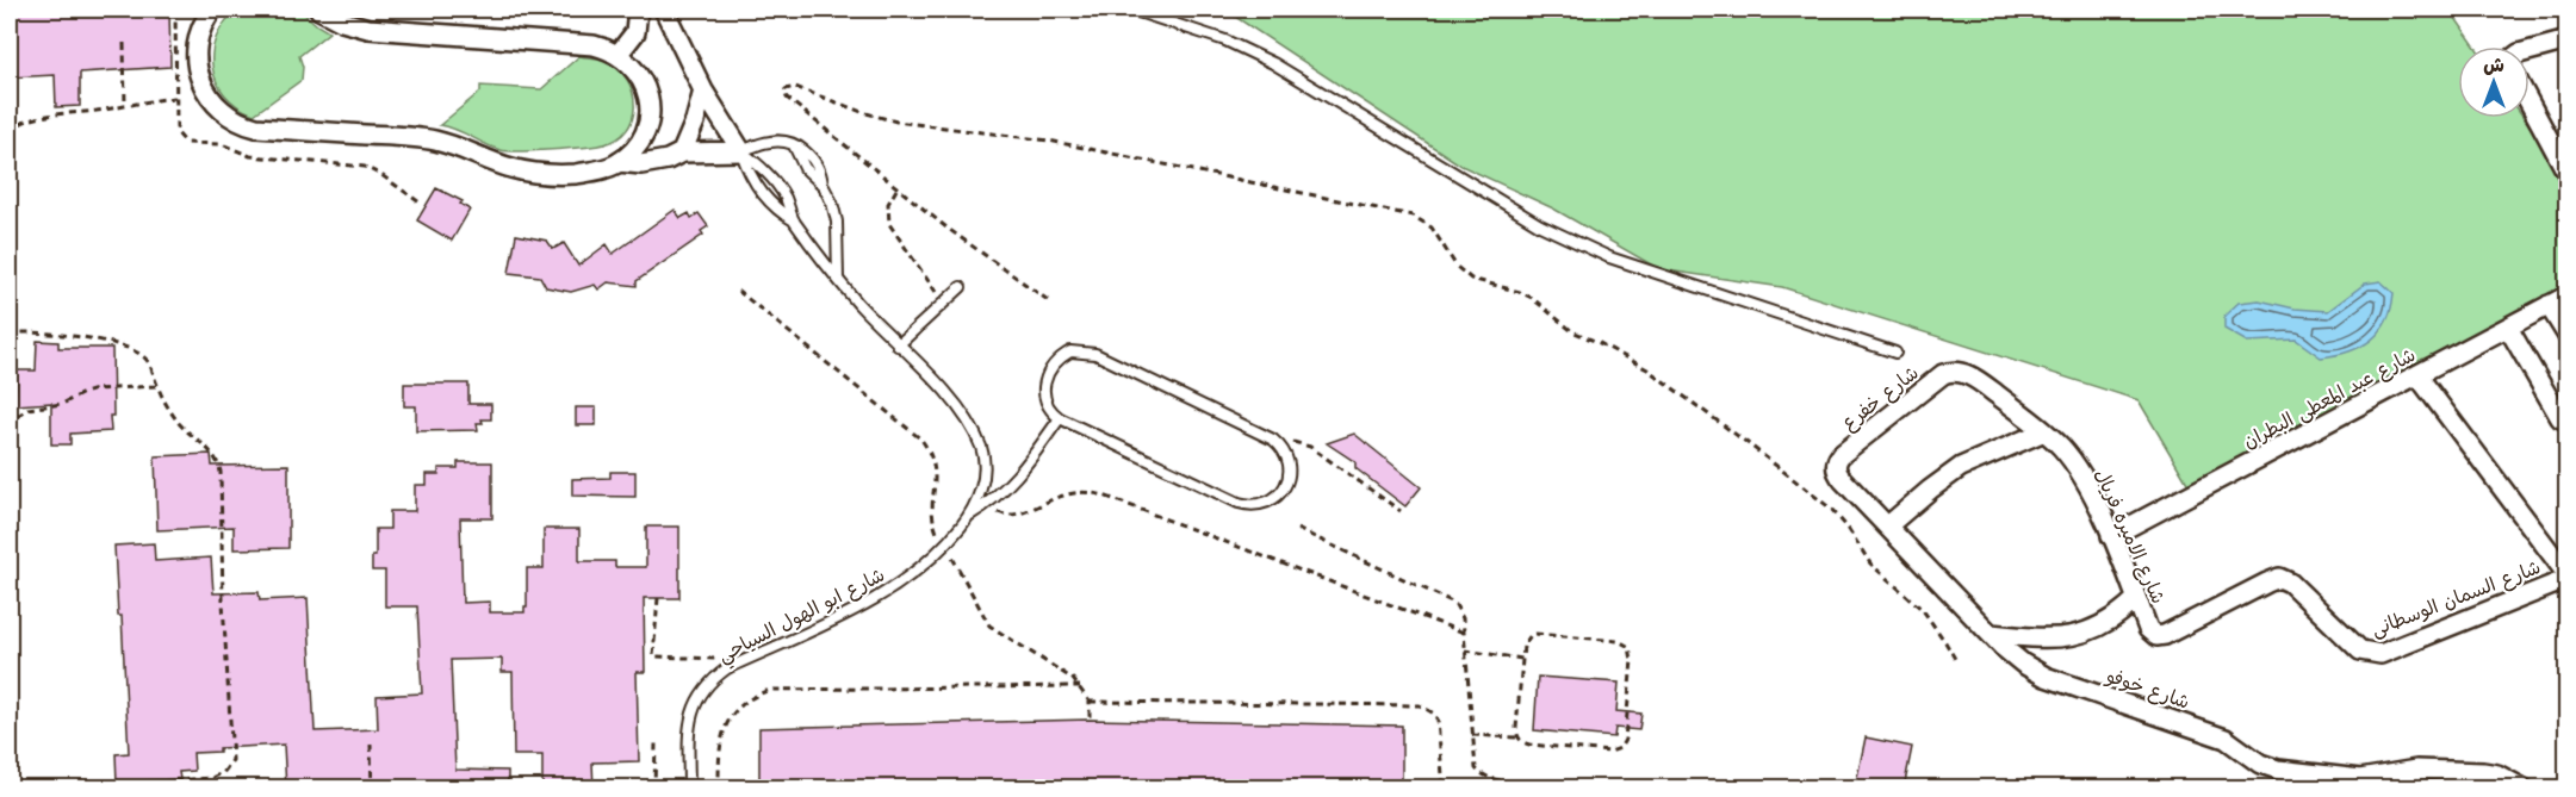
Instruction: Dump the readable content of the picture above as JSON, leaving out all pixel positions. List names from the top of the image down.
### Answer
{
  "streets": {
    "street": [
      "شارع خفرع",
      "شارع عبد المعطى البطران",
      "شارع الاميره فريال",
      "شارع السمان الوسطانى",
      "شارع خوفو"
    ],
    "lane": ["شارع ابو الهول السياحي"]
  },
  "crossings": [
    ["شارع خفرع", "شارع الاميره فريال"],
    ["شارع خفرع", "شارع خوفو"],
    ["شارع عبد المعطى البطران", "شارع الاميره فريال"],
    ["شارع الاميره فريال", "شارع السمان الوسطانى"]
  ],
  "north": "top"
}
